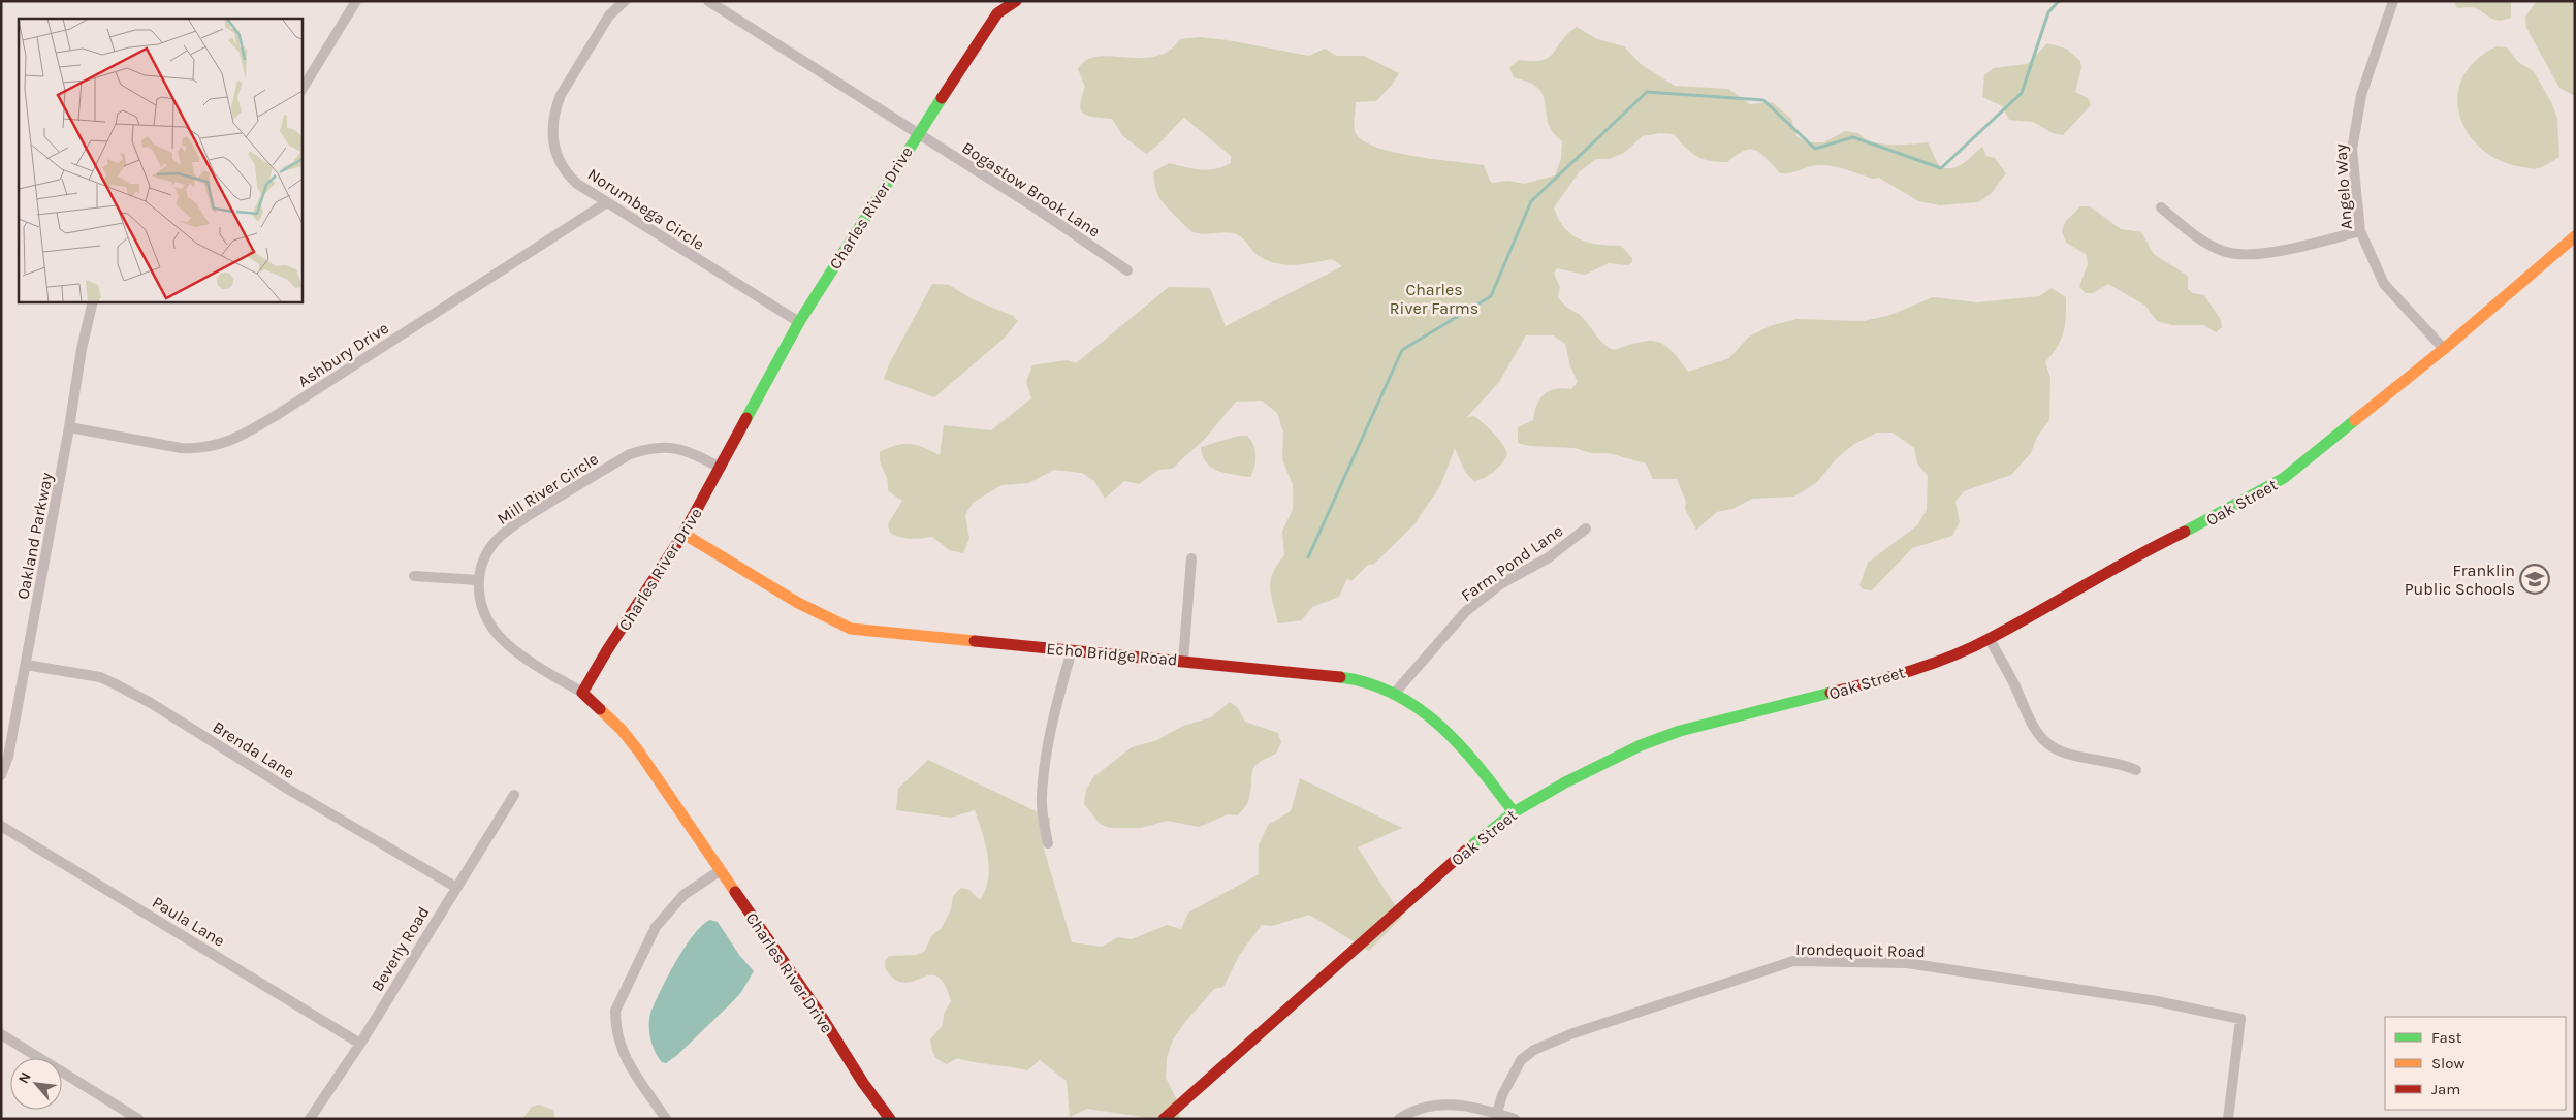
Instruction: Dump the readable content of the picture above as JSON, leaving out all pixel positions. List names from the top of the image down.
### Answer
{
  "streets": {
    "street": [
      "Angelo Way",
      "Bogastow Brook Lane",
      "Charles River Drive",
      "Norumbega Circle",
      "Ashbury Drive",
      "Mill River Circle",
      "Oak Street",
      "Oakland Parkway",
      "Farm Pond Lane",
      "Echo Bridge Road",
      "Brenda Lane",
      "Paula Lane",
      "Beverly Road",
      "Irondequoit Road"
    ]
  },
  "crossings": [
    ["Angelo Way", "Oak Street"],
    ["Bogastow Brook Lane", "Charles River Drive"],
    ["Charles River Drive", "Norumbega Circle"],
    ["Charles River Drive", "Mill River Circle"],
    ["Charles River Drive", "Echo Bridge Road"],
    ["Norumbega Circle", "Ashbury Drive"],
    ["Ashbury Drive", "Oakland Parkway"],
    ["Oak Street", "Echo Bridge Road"],
    ["Oakland Parkway", "Brenda Lane"],
    ["Farm Pond Lane", "Echo Bridge Road"],
    ["Brenda Lane", "Beverly Road"],
    ["Paula Lane", "Beverly Road"]
  ],
  "parks": ["Charles River Farms"],
  "places": {
    "school or university": ["Franklin Public Schools"]
  },
  "legend": ["Fast", "Slow", "Jam"],
  "north": "top left"
}
